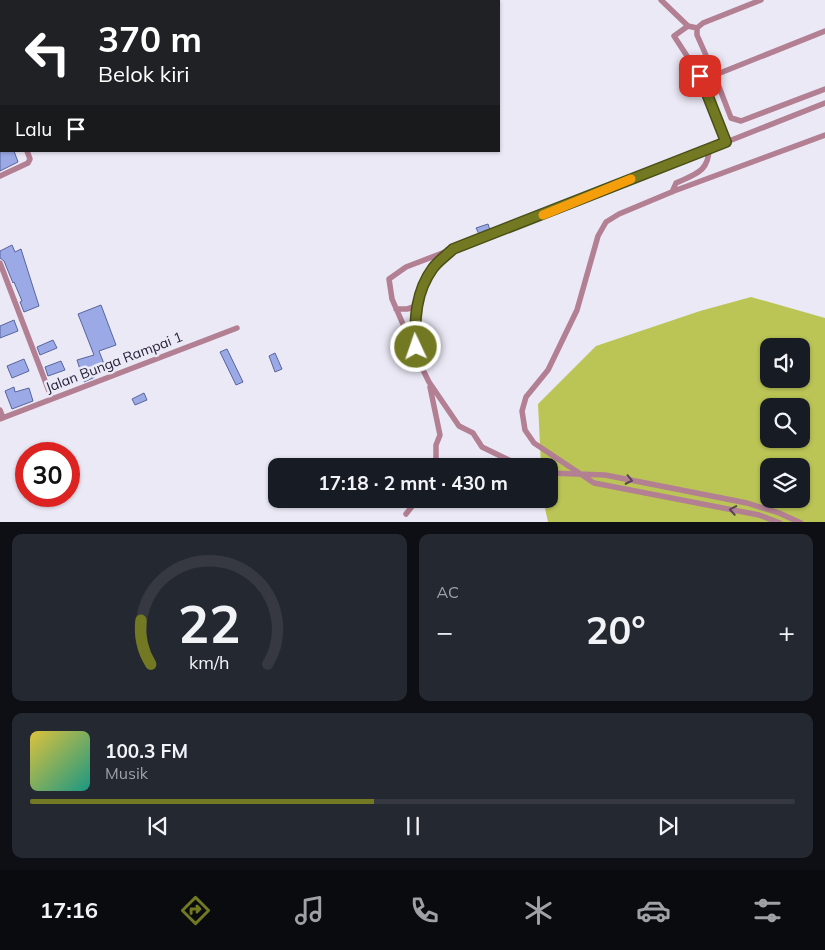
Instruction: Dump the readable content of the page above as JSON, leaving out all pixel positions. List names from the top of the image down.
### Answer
{
  "streets": {
    "street": ["Jalan Bunga Rampai 1"]
  },
  "page": {
    "turn": ["370 m", "Belok kiri"],
    "then": "Lalu",
    "limit": "30",
    "trip": "17:18 · 2 mnt · 430 m",
    "tile": "AC",
    "heat": ["−", "20°", "+"],
    "song": ["100.3 FM", "Musik"],
    "tabs": "17:16",
    "gauge": ["22", "km/h"]
  }
}
